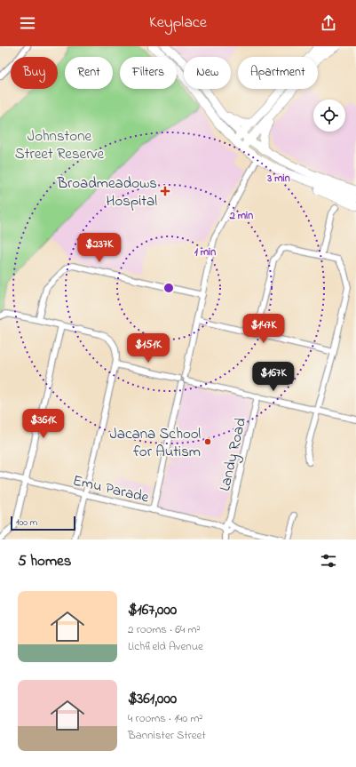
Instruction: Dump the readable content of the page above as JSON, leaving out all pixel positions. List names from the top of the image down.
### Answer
{
  "streets": {
    "street": ["Landy Road", "Emu Parade"]
  },
  "crossings": [
    ["Landy Road", "Emu Parade"]
  ],
  "parks": ["Johnstone Street Reserve"],
  "places": {
    "health": ["Broadmeadows Hospital"],
    "other": ["Jacana School for Autism"]
  },
  "scale_bar": "100 m",
  "page": {
    "header": "Keyplace",
    "chip": [
      "Buy",
      "Rent",
      "Filters",
      "New",
      "Apartment"
    ],
    "price": [
      "$237K",
      "$147K",
      "$151K",
      "$167K",
      "$361K"
    ],
    "scale": "100 m",
    "heading": "5 homes",
    "list": [
      {
        "name": "$167,000",
        "note": "2 rooms · 64 m² · Lichfield Avenue"
      },
      {
        "name": "$361,000",
        "note": "4 rooms · 140 m² · Bannister Street"
      }
    ]
  },
  "rings": ["3 min", "2 min", "1 min"]
}
